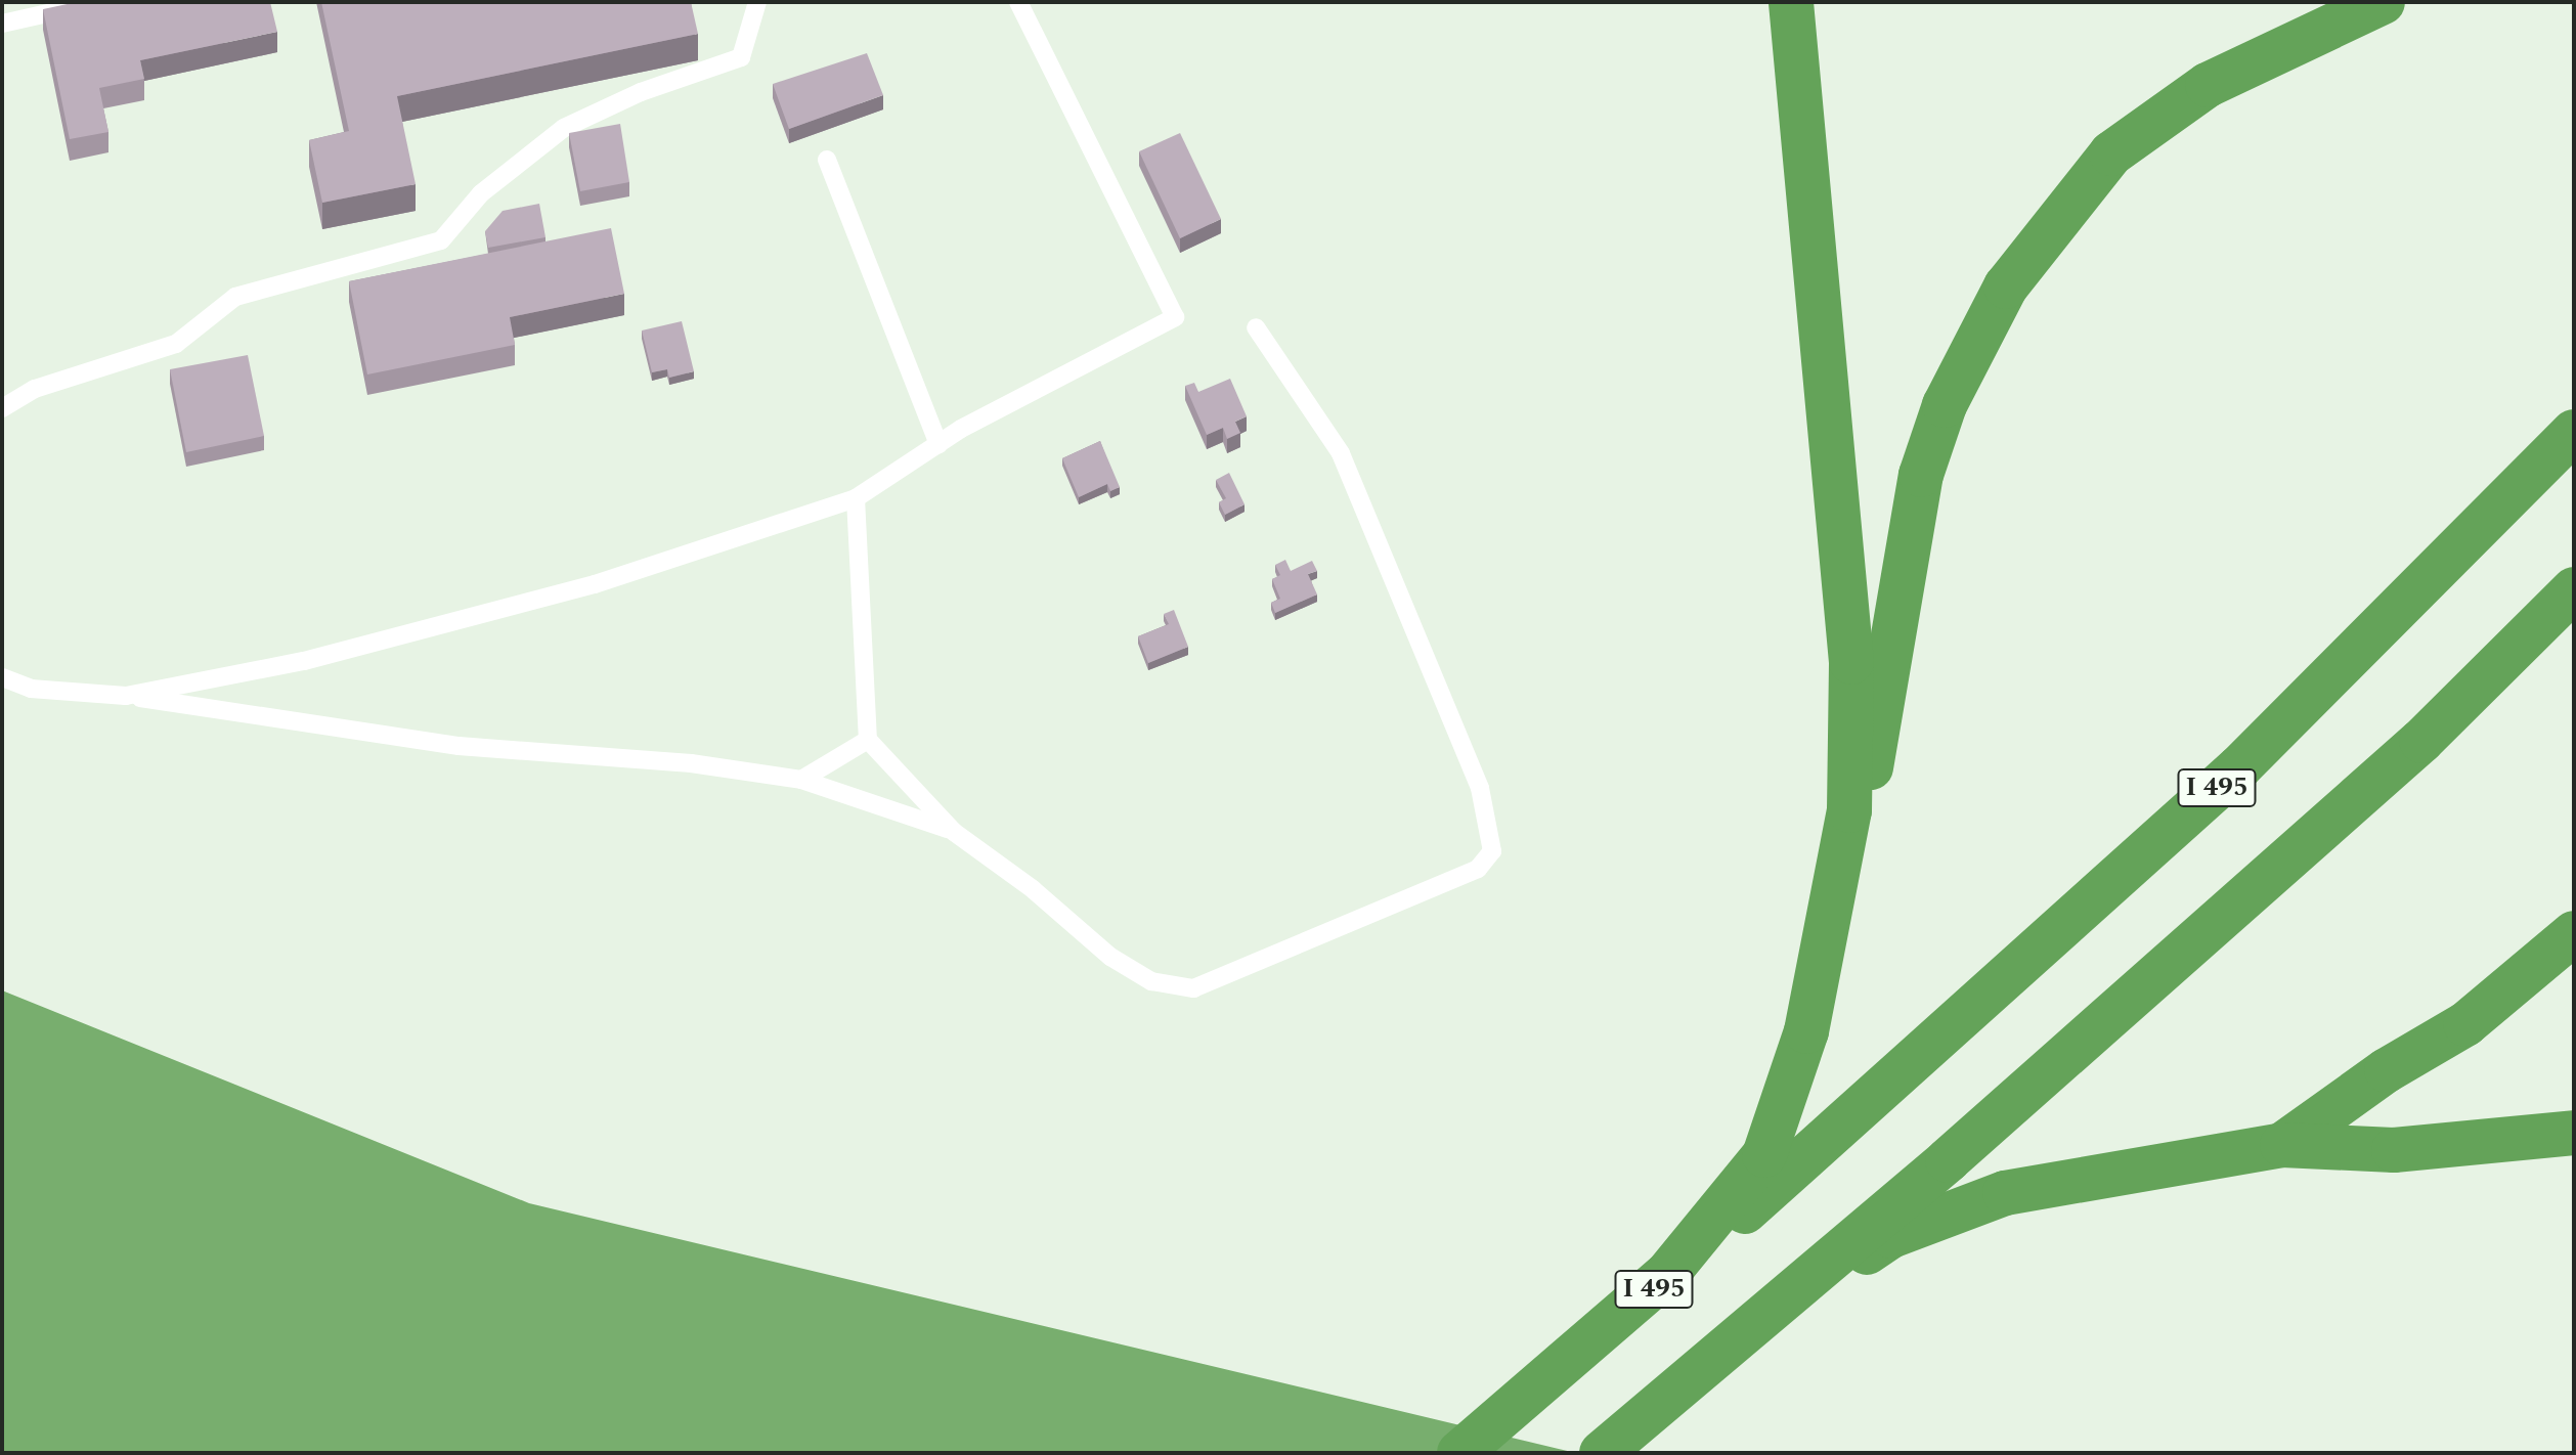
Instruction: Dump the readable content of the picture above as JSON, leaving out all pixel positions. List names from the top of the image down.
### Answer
{
  "streets": {
    "highway": ["I 495"]
  }
}
